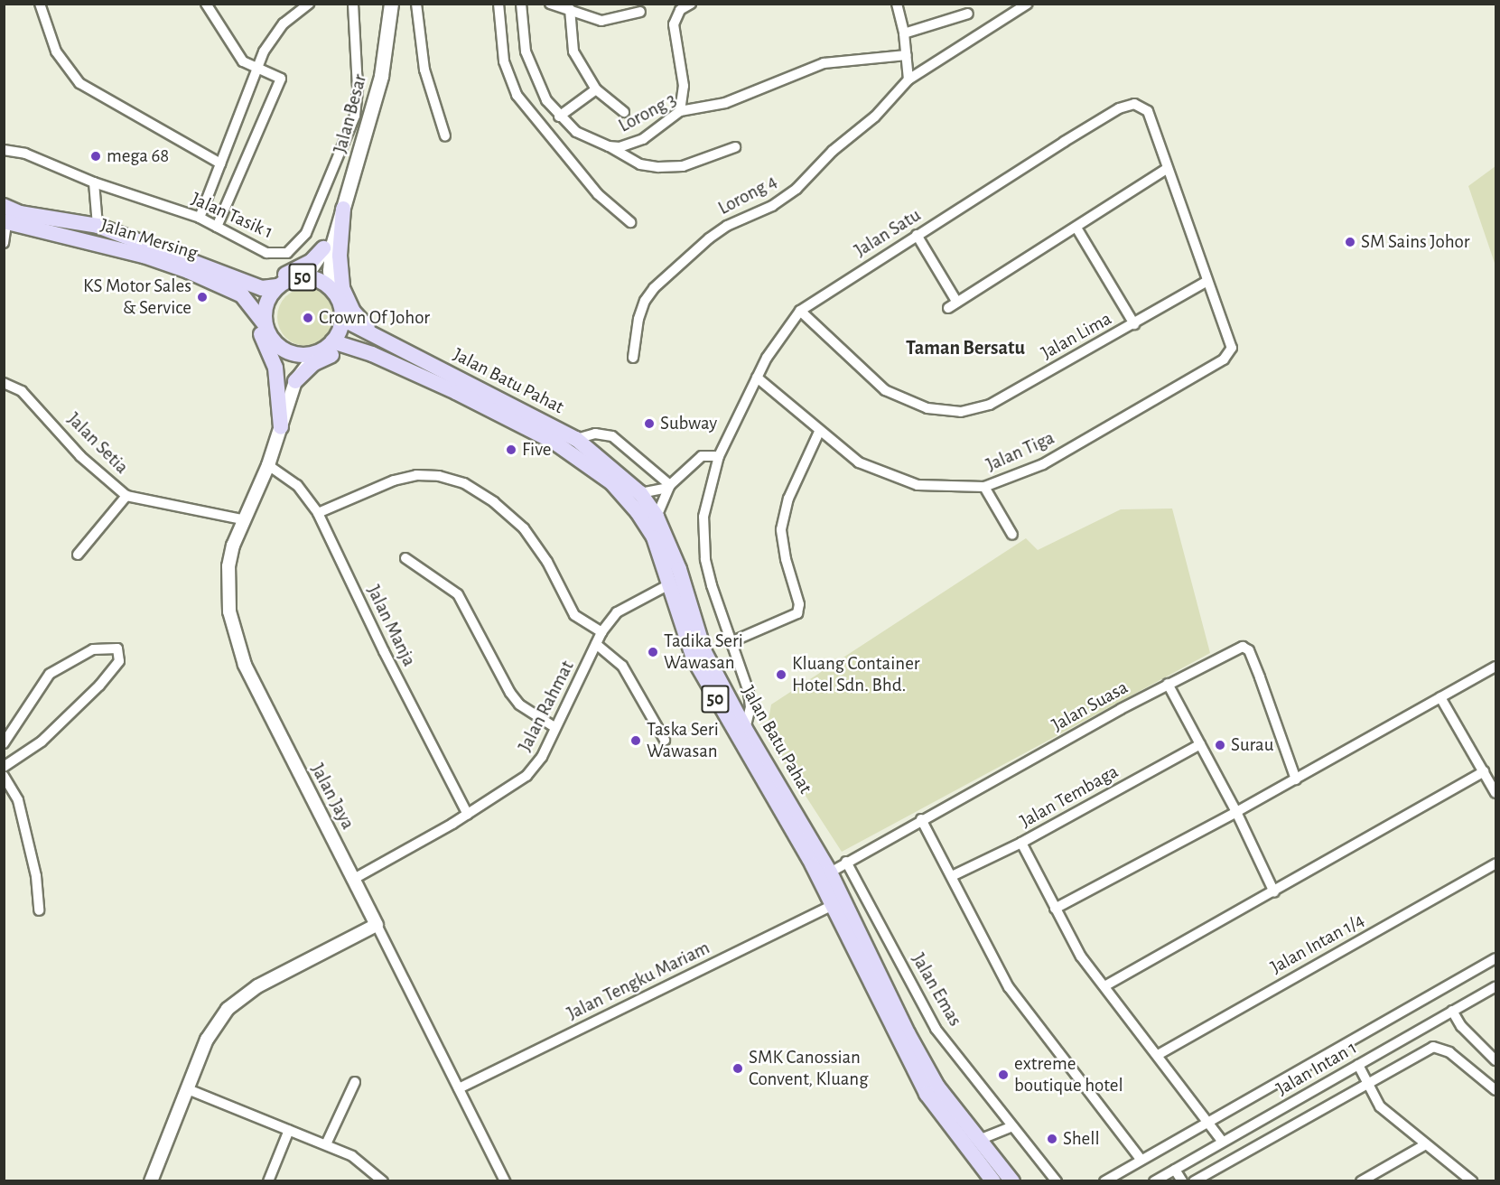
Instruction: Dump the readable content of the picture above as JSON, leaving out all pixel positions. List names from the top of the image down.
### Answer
{
  "streets": {
    "highway": ["Jalan Mersing", "50", "Jalan Batu Pahat"],
    "main road": ["Jalan Besar"],
    "street": [
      "Lorong 3",
      "Lorong 4",
      "Jalan Tasik 1",
      "Jalan Satu",
      "Jalan Lima",
      "Jalan Setia",
      "Jalan Tiga",
      "Jalan Manja",
      "Jalan Rahmat",
      "Jalan Suasa",
      "Jalan Jaya",
      "Jalan Tembaga",
      "Jalan Intan 1/4",
      "Jalan Tengku Mariam",
      "Jalan Emas",
      "Jalan Intan 1"
    ]
  },
  "crossings": [
    ["Jalan Besar", "Jalan Mersing"],
    ["Jalan Besar", "50"],
    ["Jalan Besar", "Jalan Batu Pahat"],
    ["Jalan Besar", "Jalan Jaya"],
    ["Jalan Satu", "Jalan Lima"],
    ["Jalan Satu", "Jalan Batu Pahat"],
    ["Jalan Satu", "Jalan Tiga"],
    ["Jalan Mersing", "50"],
    ["Jalan Mersing", "Jalan Batu Pahat"],
    ["Jalan Mersing", "Jalan Jaya"],
    ["50", "Jalan Batu Pahat"],
    ["50", "Jalan Jaya"],
    ["Jalan Lima", "Jalan Tiga"],
    ["Jalan Batu Pahat", "Jalan Rahmat"],
    ["Jalan Batu Pahat", "Jalan Suasa"],
    ["Jalan Batu Pahat", "Jalan Jaya"],
    ["Jalan Batu Pahat", "Jalan Tengku Mariam"],
    ["Jalan Setia", "Jalan Jaya"],
    ["Jalan Manja", "Jalan Rahmat"],
    ["Jalan Manja", "Jalan Jaya"],
    ["Jalan Rahmat", "Jalan Jaya"],
    ["Jalan Suasa", "Jalan Emas"],
    ["Jalan Jaya", "Jalan Tengku Mariam"]
  ],
  "districts": ["Taman Bersatu"],
  "places": [
    "mega 68",
    "SM Sains Johor",
    "KS Motor Sales & Service",
    "Crown Of Johor",
    "Subway",
    "Five",
    "Tadika Seri Wawasan",
    "Kluang Container Hotel Sdn. Bhd.",
    "Taska Seri Wawasan",
    "Surau",
    "SMK Canossian Convent, Kluang",
    "extreme boutique hotel",
    "Shell"
  ]
}
